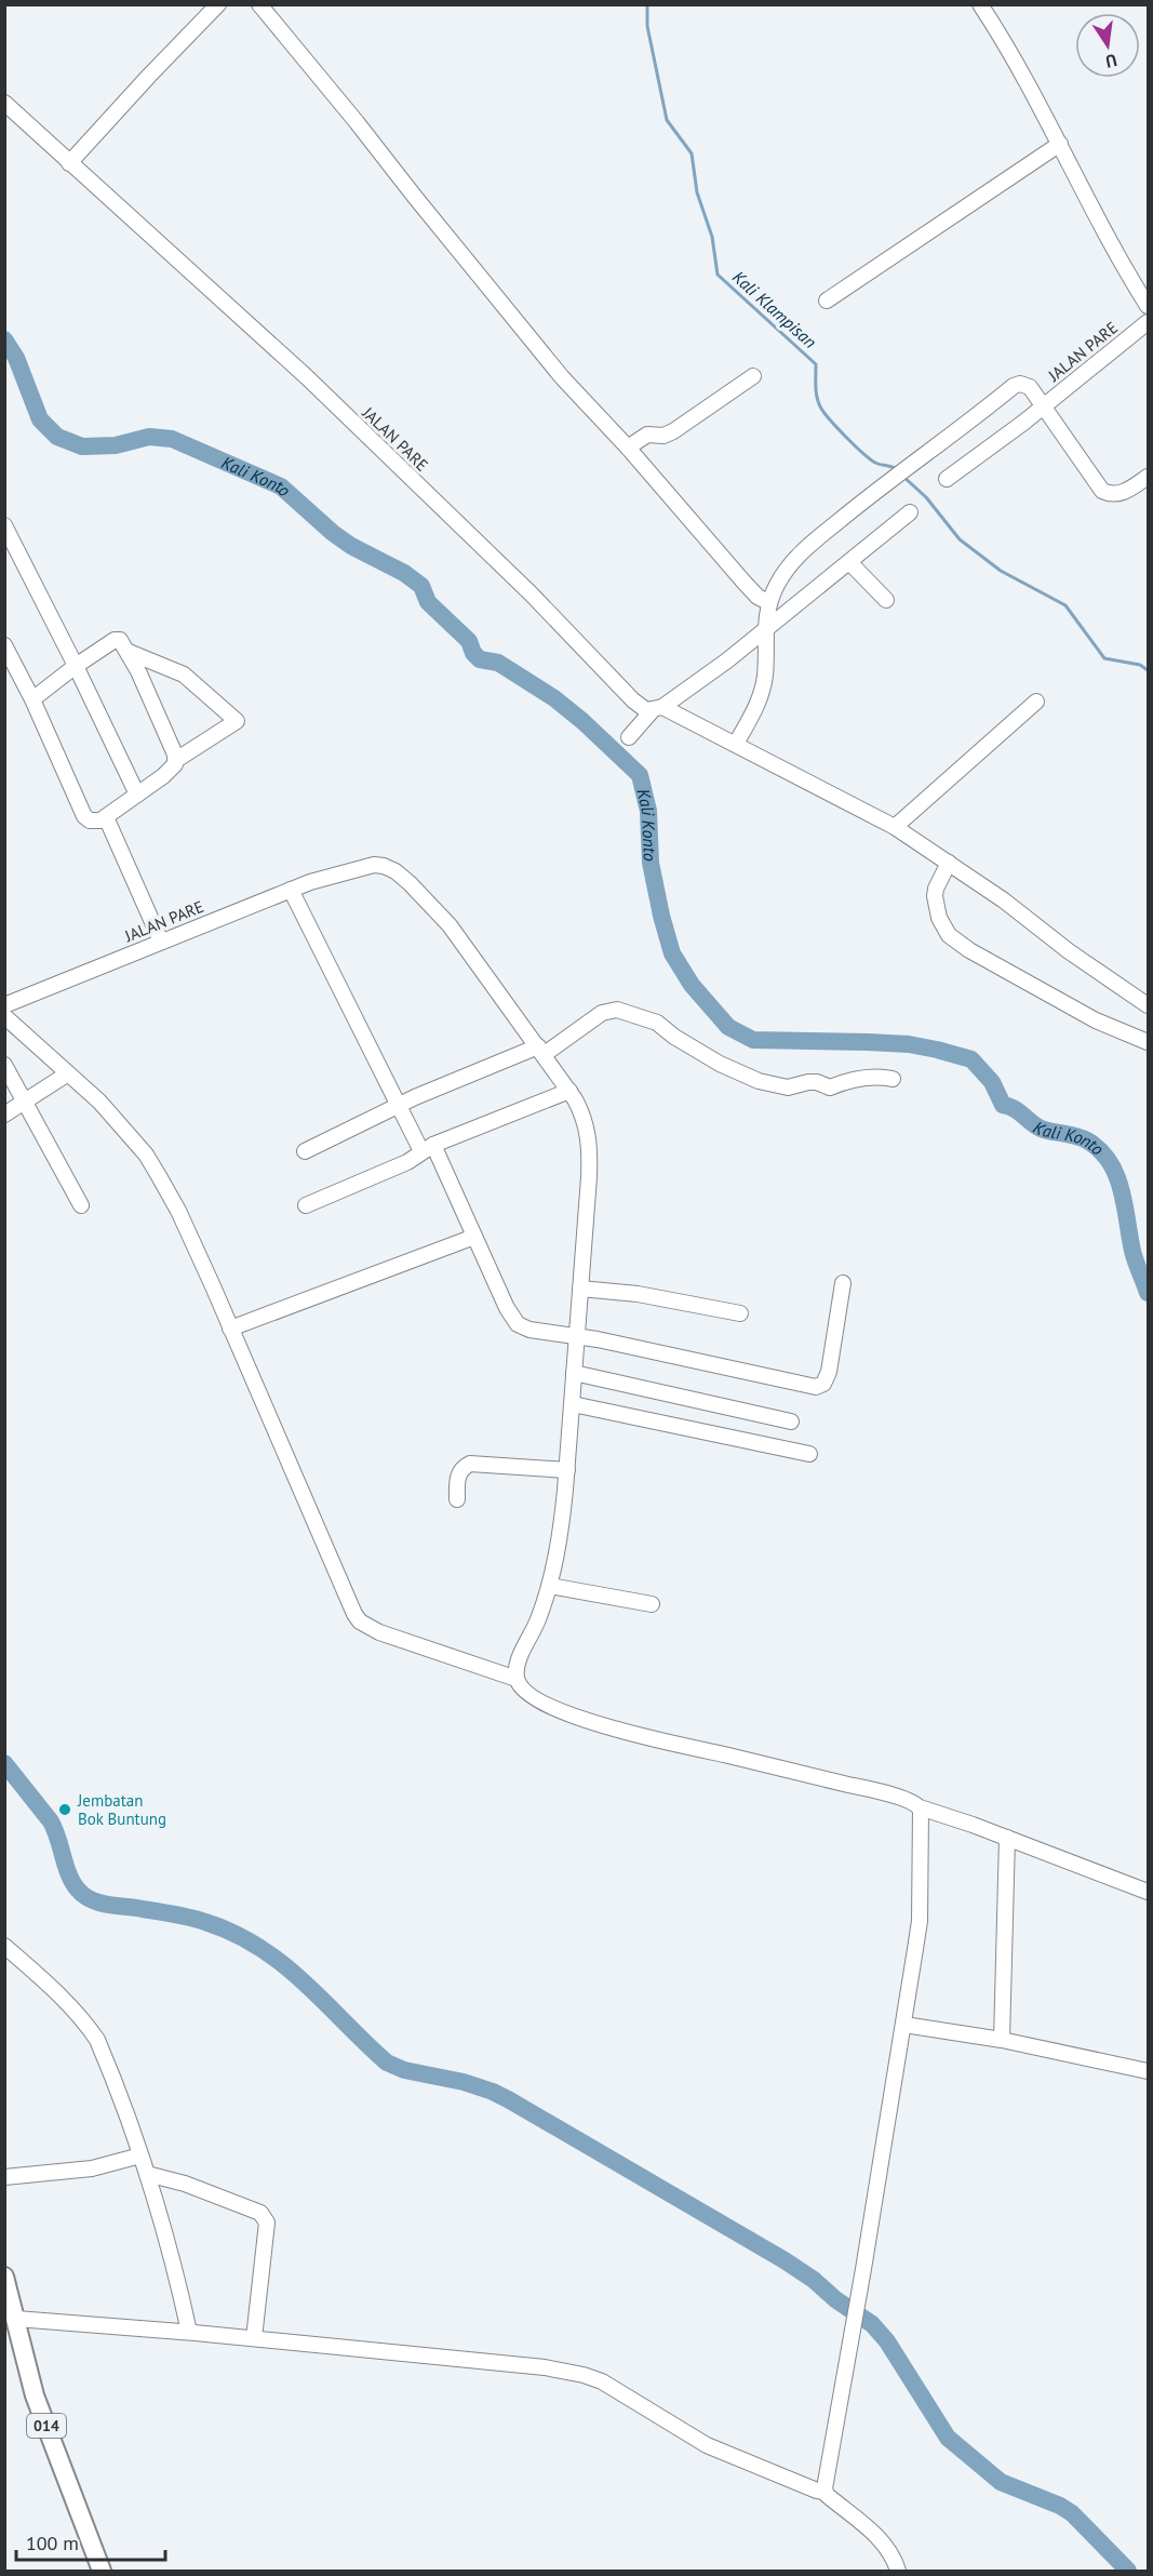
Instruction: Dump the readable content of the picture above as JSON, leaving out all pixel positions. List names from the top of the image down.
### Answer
{
  "streets": {
    "main road": ["014"],
    "street": ["JALAN PARE"]
  },
  "water": ["Kali Klampisan", "Kali Konto"],
  "places": ["Jembatan Bok Buntung"],
  "scale_bar": "100 m",
  "north": "bottom"
}
